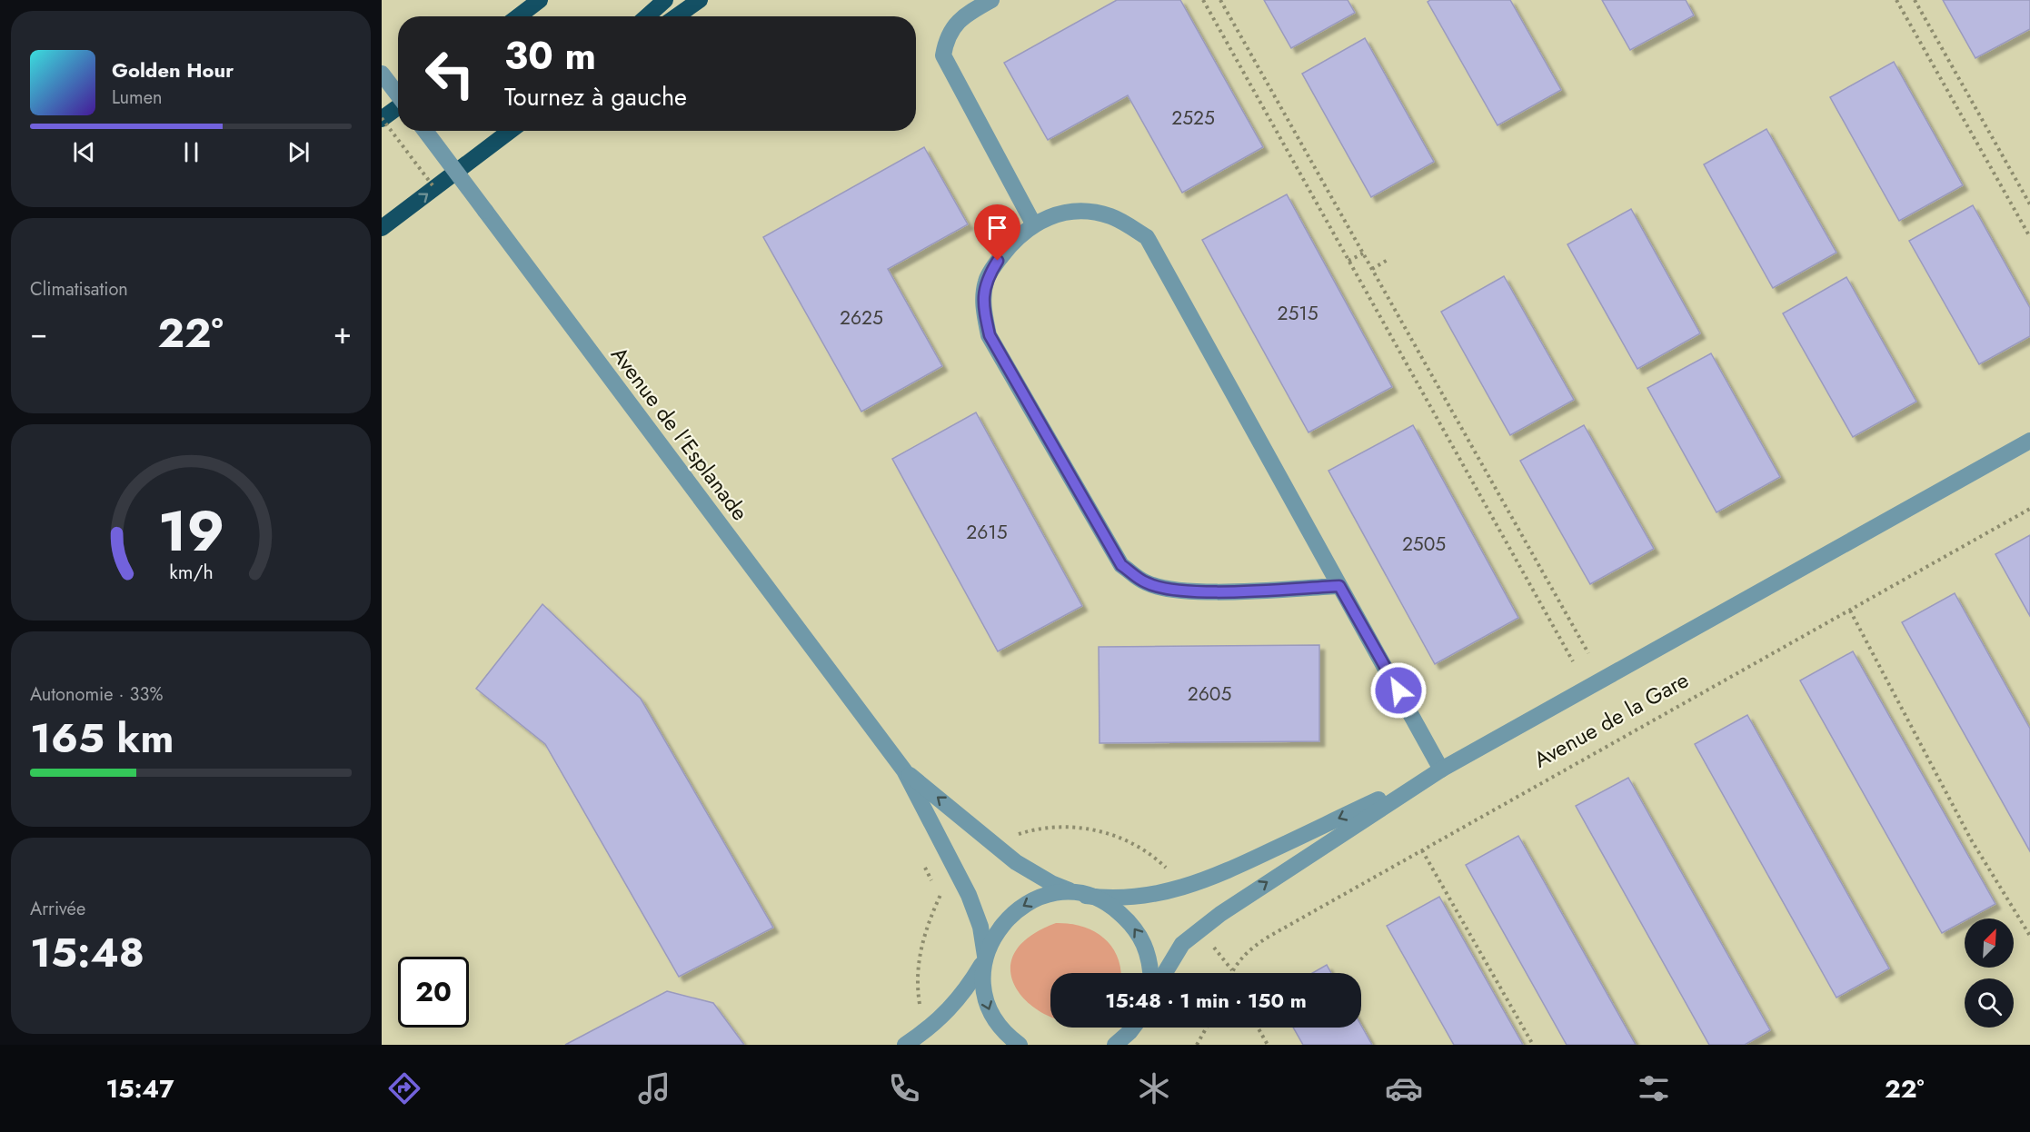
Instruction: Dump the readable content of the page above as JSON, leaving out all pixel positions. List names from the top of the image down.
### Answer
{
  "streets": {
    "street": ["Avenue de l'Esplanade", "Avenue de la Gare"]
  },
  "crossings": [
    ["Avenue de l'Esplanade", "Avenue de la Gare"]
  ],
  "house_numbers": [
    "2525",
    "2515",
    "2625",
    "2615",
    "2505",
    "2605"
  ],
  "north": "top right",
  "page": {
    "turn": ["30 m", "Tournez à gauche"],
    "song": ["Golden Hour", "Lumen"],
    "tile": [
      "Climatisation",
      ["Autonomie · 33%", "165 km"],
      ["Arrivée", "15:48"]
    ],
    "heat": ["−", "22°", "+"],
    "limit": "20",
    "trip": "15:48 · 1 min · 150 m",
    "tabs": ["15:47", "22°"],
    "gauge": ["19", "km/h"]
  }
}
